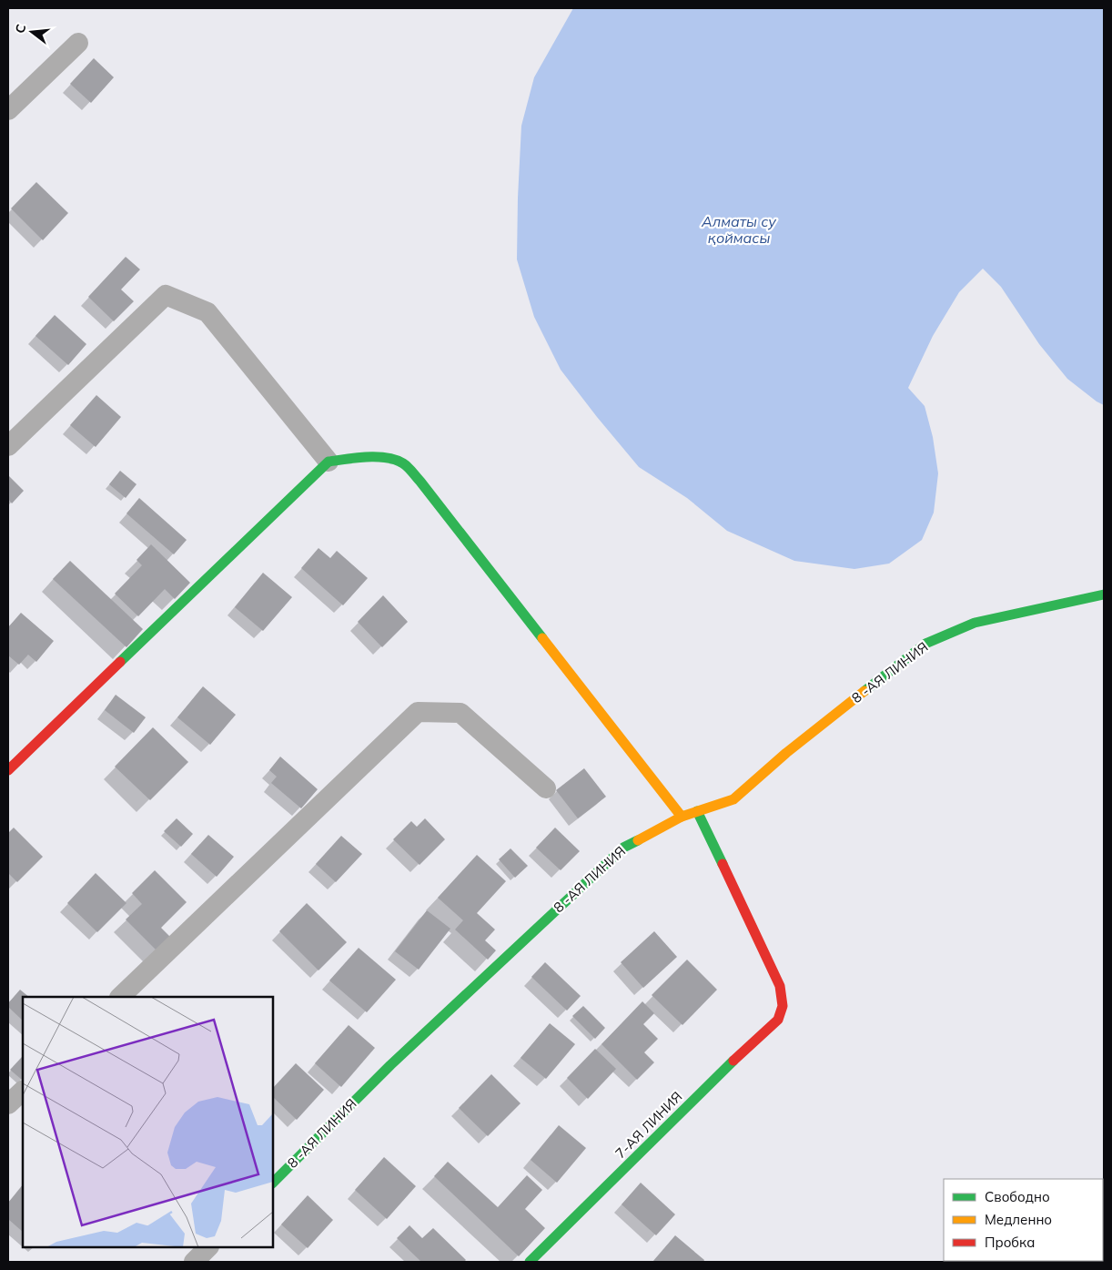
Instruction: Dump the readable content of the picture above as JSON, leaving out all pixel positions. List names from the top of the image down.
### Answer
{
  "streets": {
    "street": ["8 -АЯ ЛИНИЯ", "7-АЯ ЛИНИЯ"]
  },
  "crossings": [
    ["8 -АЯ ЛИНИЯ", "7-АЯ ЛИНИЯ"]
  ],
  "water": ["Алматы су қоймасы"],
  "legend": ["Свободно", "Медленно", "Пробка"],
  "north": "left"
}
